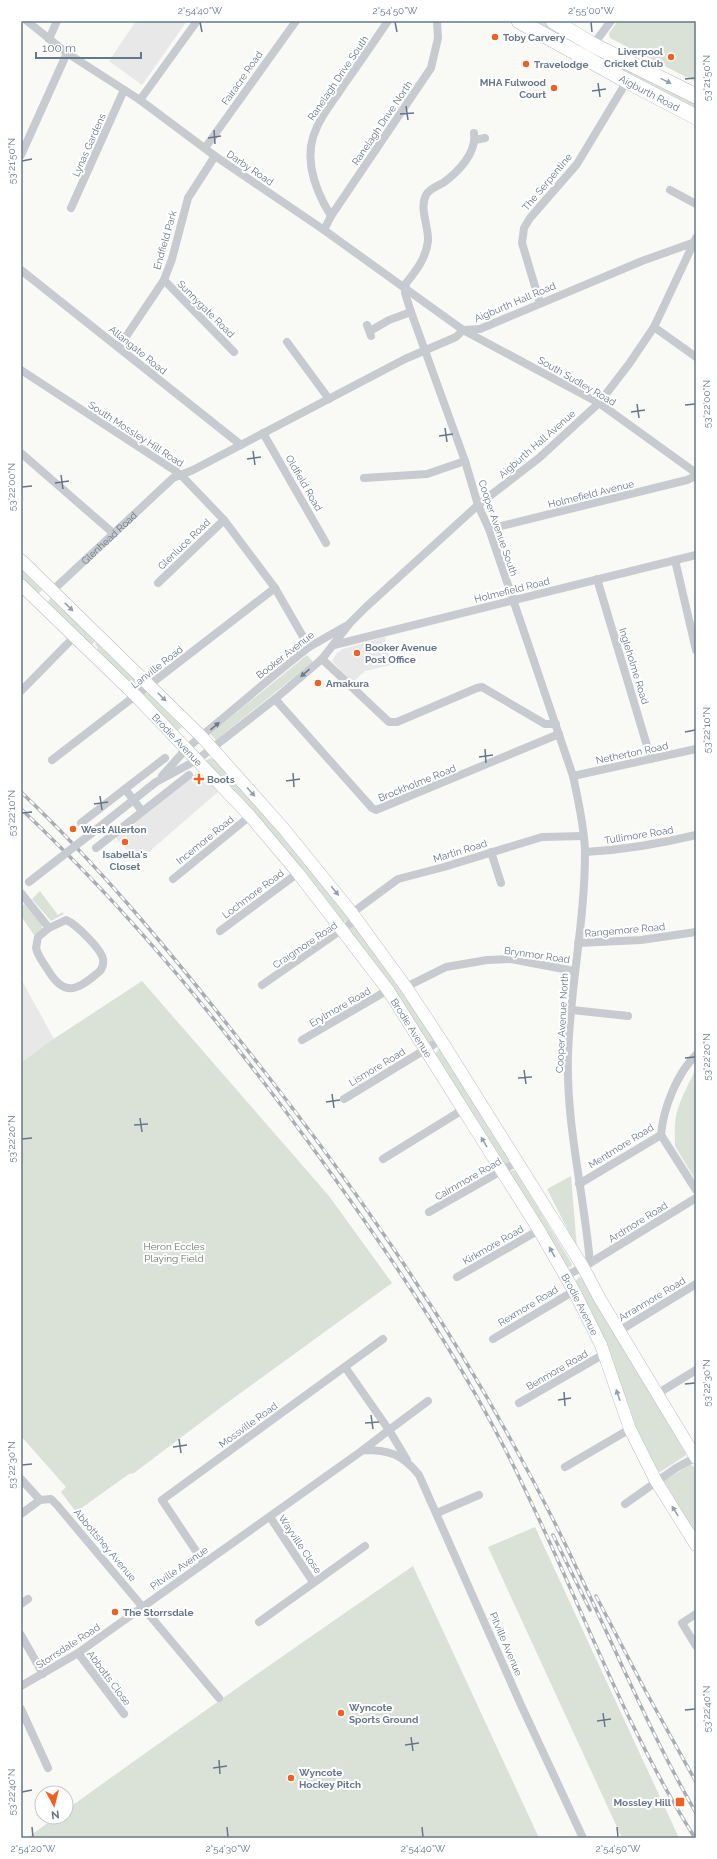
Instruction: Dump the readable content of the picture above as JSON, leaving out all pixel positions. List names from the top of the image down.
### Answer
{
  "streets": {
    "highway": ["Aigburth Road"],
    "street": [
      "Fairacre Road",
      "Ranelagh Drive South",
      "Ranelagh Drive North",
      "Lynas Gardens",
      "Darby Road",
      "The Serpentine",
      "Endfield Park",
      "Aigburth Hall Road",
      "Sunnygate Road",
      "Allangate Road",
      "South Sudley Road",
      "South Mossley Hill Road",
      "Aigburth Hall Avenue",
      "Oldfield Road",
      "Holmefield Avenue",
      "Cooper Avenue South",
      "Glenhead Road",
      "Glenluce Road",
      "Holmefield Road",
      "Booker Avenue",
      "Ingleholme Road",
      "Lanville Road",
      "Brodie Avenue",
      "Netherton Road",
      "Brockholme Road",
      "Tullimore Road",
      "Incemore Road",
      "Martin Road",
      "Lochmore Road",
      "Rangemore Road",
      "Craigmore Road",
      "Brynmor Road",
      "Erylmore Road",
      "Cooper Avenue North",
      "Lismore Road",
      "Mentmore Road",
      "Cairnmore Road",
      "Ardmore Road",
      "Kirkmore Road",
      "Arranmore Road",
      "Rexmore Road",
      "Benmore Road",
      "Mossville Road",
      "Wayville Close",
      "Abbottshey Avenue",
      "Pitville Avenue",
      "Storrsdale Road",
      "Abbotts Close"
    ]
  },
  "crossings": [
    ["Fairacre Road", "Darby Road"],
    ["Ranelagh Drive South", "Ranelagh Drive North"],
    ["Aigburth Road", "The Serpentine"],
    ["Ranelagh Drive North", "Darby Road"],
    ["Lynas Gardens", "Darby Road"],
    ["Darby Road", "Endfield Park"],
    ["Darby Road", "Aigburth Hall Road"],
    ["Darby Road", "South Sudley Road"],
    ["Darby Road", "Cooper Avenue South"],
    ["The Serpentine", "Aigburth Hall Road"],
    ["Endfield Park", "Sunnygate Road"],
    ["Endfield Park", "Allangate Road"],
    ["Aigburth Hall Road", "Allangate Road"],
    ["Aigburth Hall Road", "South Sudley Road"],
    ["Aigburth Hall Road", "South Mossley Hill Road"],
    ["Aigburth Hall Road", "Aigburth Hall Avenue"],
    ["Aigburth Hall Road", "Oldfield Road"],
    ["Aigburth Hall Road", "Cooper Avenue South"],
    ["Aigburth Hall Road", "Glenhead Road"],
    ["South Sudley Road", "Aigburth Hall Avenue"],
    ["South Sudley Road", "Holmefield Avenue"],
    ["South Mossley Hill Road", "Glenhead Road"],
    ["South Mossley Hill Road", "Glenluce Road"],
    ["South Mossley Hill Road", "Booker Avenue"],
    ["South Mossley Hill Road", "Lanville Road"],
    ["Aigburth Hall Avenue", "Cooper Avenue South"],
    ["Aigburth Hall Avenue", "Booker Avenue"],
    ["Holmefield Avenue", "Cooper Avenue South"],
    ["Cooper Avenue South", "Holmefield Road"],
    ["Cooper Avenue South", "Netherton Road"],
    ["Cooper Avenue South", "Brockholme Road"],
    ["Cooper Avenue South", "Cooper Avenue North"],
    ["Glenhead Road", "Brodie Avenue"],
    ["Holmefield Road", "Booker Avenue"],
    ["Holmefield Road", "Ingleholme Road"],
    ["Booker Avenue", "Brodie Avenue"],
    ["Booker Avenue", "Brockholme Road"],
    ["Ingleholme Road", "Netherton Road"],
    ["Lanville Road", "Brodie Avenue"],
    ["Brodie Avenue", "Incemore Road"],
    ["Brodie Avenue", "Martin Road"],
    ["Brodie Avenue", "Lochmore Road"],
    ["Brodie Avenue", "Craigmore Road"],
    ["Brodie Avenue", "Brynmor Road"],
    ["Brodie Avenue", "Erylmore Road"],
    ["Brodie Avenue", "Cooper Avenue North"],
    ["Brodie Avenue", "Lismore Road"],
    ["Brodie Avenue", "Cairnmore Road"],
    ["Brodie Avenue", "Ardmore Road"],
    ["Brodie Avenue", "Kirkmore Road"],
    ["Brodie Avenue", "Arranmore Road"],
    ["Brodie Avenue", "Rexmore Road"],
    ["Brodie Avenue", "Benmore Road"],
    ["Netherton Road", "Cooper Avenue North"],
    ["Tullimore Road", "Cooper Avenue North"],
    ["Martin Road", "Craigmore Road"],
    ["Martin Road", "Cooper Avenue North"],
    ["Rangemore Road", "Cooper Avenue North"],
    ["Brynmor Road", "Cooper Avenue North"],
    ["Cooper Avenue North", "Mentmore Road"],
    ["Cooper Avenue North", "Ardmore Road"],
    ["Mossville Road", "Pitville Avenue"],
    ["Wayville Close", "Pitville Avenue"],
    ["Abbottshey Avenue", "Pitville Avenue"],
    ["Abbottshey Avenue", "Storrsdale Road"],
    ["Pitville Avenue", "Storrsdale Road"],
    ["Storrsdale Road", "Abbotts Close"]
  ],
  "parks": ["Heron Eccles Playing Field"],
  "places": {
    "other": [
      "Toby Carvery",
      "Liverpool Cricket Club",
      "Travelodge",
      "MHA Fulwood Court",
      "Booker Avenue Post Office",
      "Amakura",
      "West Allerton",
      "Isabella's Closet",
      "The Storrsdale",
      "Wyncote Sports Ground",
      "Wyncote Hockey Pitch"
    ],
    "health": ["Boots"],
    "transit": ["Mossley Hill"]
  },
  "scale_bar": "100 m",
  "north": "bottom",
  "coordinates": [
    "2°54'40\"W",
    "2°54'50\"W",
    "2°55'00\"W",
    "53°21'50\"N",
    "53°22'00\"N",
    "53°22'10\"N",
    "53°22'20\"N",
    "53°22'30\"N",
    "53°22'40\"N",
    "2°54'20\"W",
    "2°54'30\"W"
  ]
}
